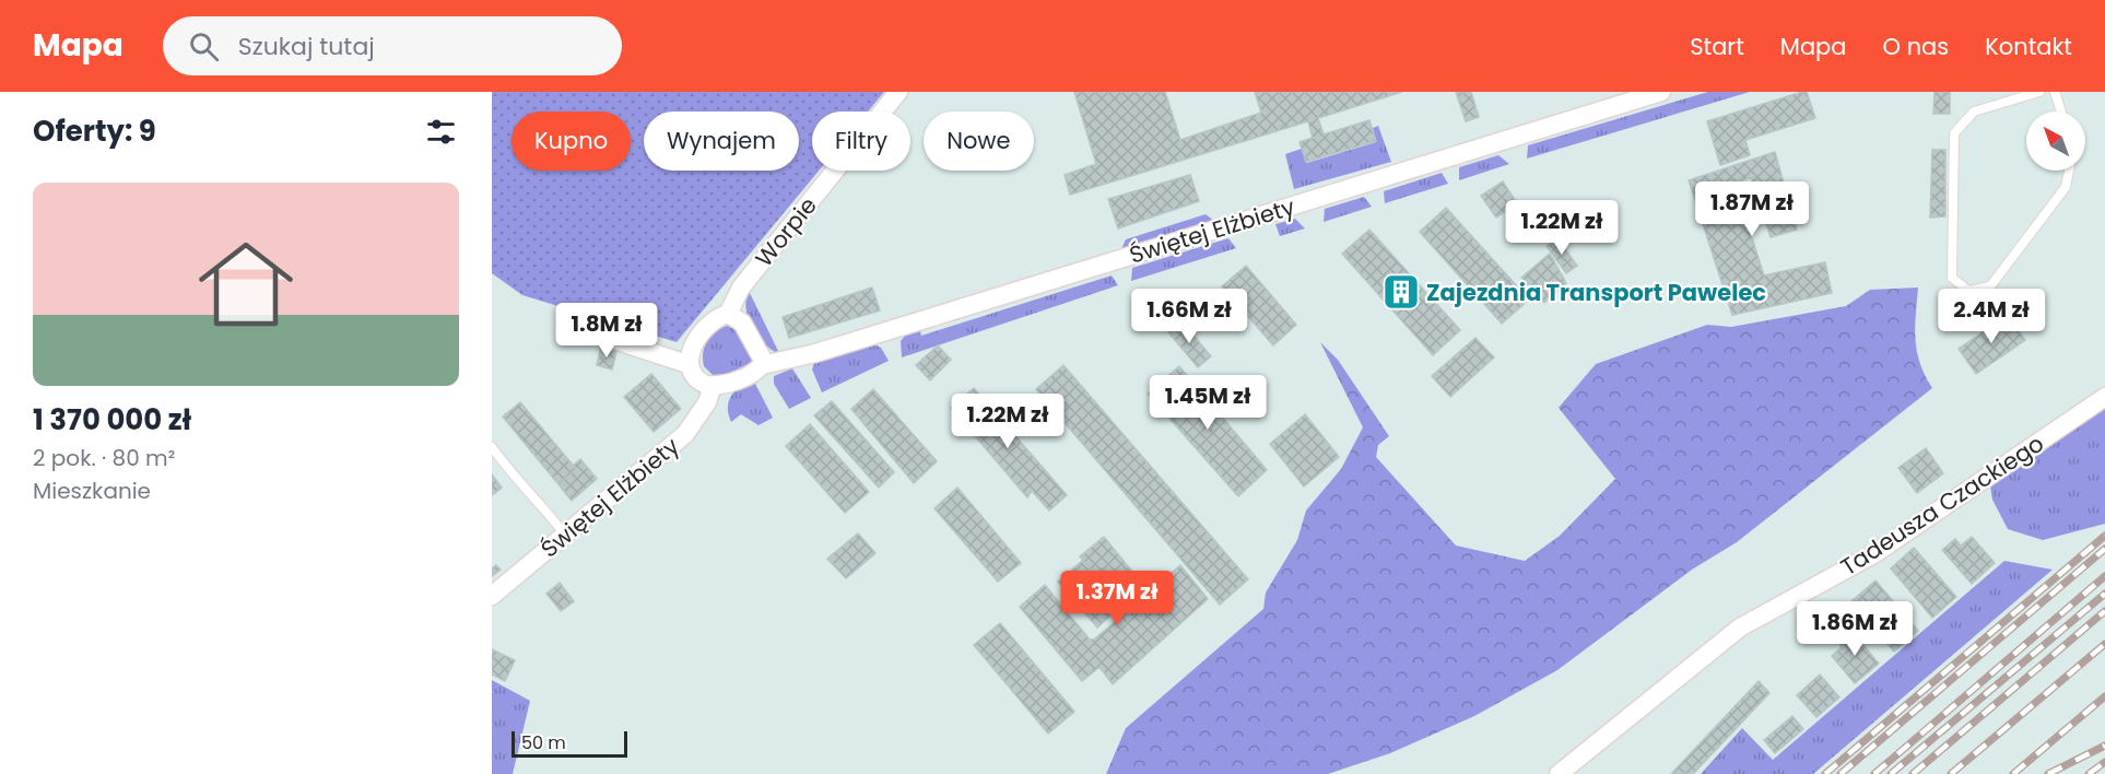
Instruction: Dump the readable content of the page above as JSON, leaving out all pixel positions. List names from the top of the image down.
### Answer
{
  "streets": {
    "street": ["Świętej Elżbiety", "Worpie", "Tadeusza Czackiego"]
  },
  "crossings": [
    ["Świętej Elżbiety", "Worpie"]
  ],
  "places": {
    "building": ["Zajezdnia Transport Pawelec"]
  },
  "scale_bar": "50 m",
  "north": "top left",
  "page": {
    "header": "Mapa",
    "search": "Szukaj tutaj",
    "nav": [
      "Start",
      "Mapa",
      "O nas",
      "Kontakt"
    ],
    "heading": "Oferty: 9",
    "chip": [
      "Kupno",
      "Wynajem",
      "Filtry",
      "Nowe"
    ],
    "list": [
      {
        "name": "1 370 000 zł",
        "note": "2 pok. · 80 m² · Mieszkanie"
      }
    ],
    "price": [
      "1.87M zł",
      "1.22M zł",
      "1.66M zł",
      "2.4M zł",
      "1.8M zł",
      "1.45M zł",
      "1.22M zł",
      "1.37M zł",
      "1.86M zł"
    ],
    "scale": "50 m"
  }
}
